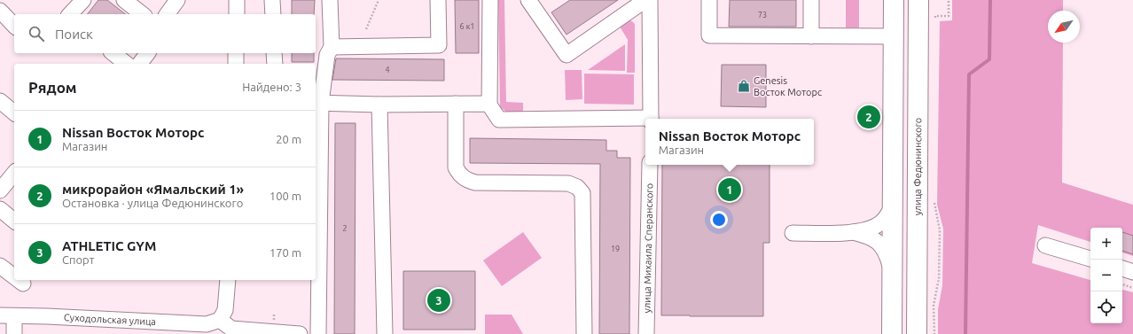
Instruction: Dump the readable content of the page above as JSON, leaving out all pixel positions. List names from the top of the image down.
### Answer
{
  "streets": {
    "highway": ["улица Федюнинского"],
    "street": ["улица Михаила Сперанского", "Суходольская улица"]
  },
  "places": {
    "shop": ["Genesis Восток Моторс"]
  },
  "house_numbers": [
    "73",
    "6 к1",
    "4",
    "2",
    "19"
  ],
  "north": "bottom left",
  "page": {
    "search": "Поиск",
    "heading": ["Рядом", "Найдено: 3"],
    "pins": ["2", "1", "3"],
    "list": [
      {
        "mark": "1",
        "name": "Nissan Восток Моторс",
        "note": "Магазин",
        "value": "20 m"
      },
      {
        "mark": "2",
        "name": "микрорайон «Ямальский 1»",
        "note": "Остановка · улица Федюнинского",
        "value": "100 m"
      },
      {
        "mark": "3",
        "name": "ATHLETIC GYM",
        "note": "Спорт",
        "value": "170 m"
      }
    ],
    "popup": ["Nissan Восток Моторс", "Магазин"],
    "map_buttons": ["+", "−"]
  }
}
